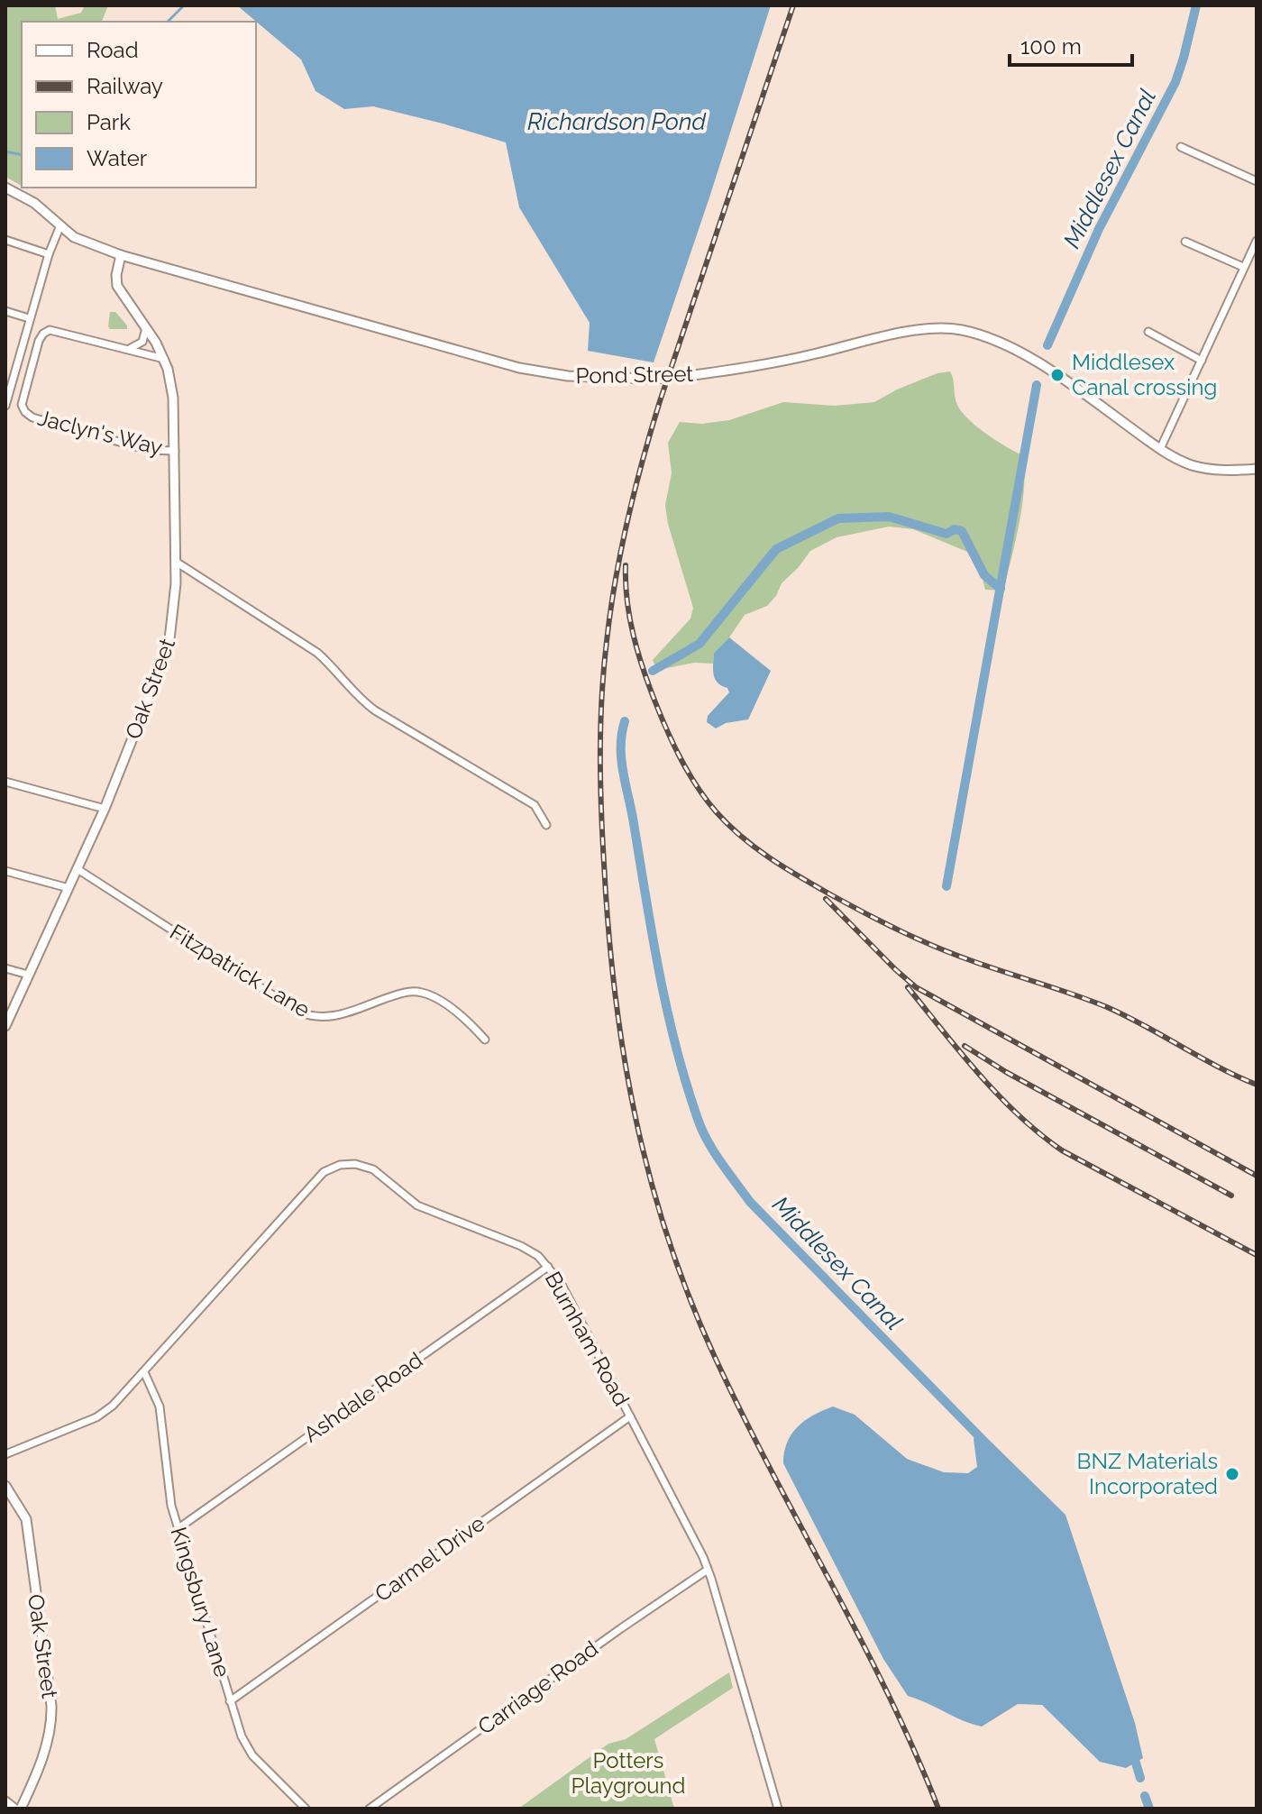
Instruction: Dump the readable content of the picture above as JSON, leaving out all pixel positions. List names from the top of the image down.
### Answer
{
  "streets": {
    "street": [
      "Pond Street",
      "Jaclyn's Way",
      "Oak Street",
      "Fitzpatrick Lane",
      "Burnham Road",
      "Ashdale Road",
      "Carmel Drive",
      "Kingsbury Lane",
      "Carriage Road"
    ]
  },
  "crossings": [
    ["Pond Street", "Oak Street"],
    ["Jaclyn's Way", "Oak Street"],
    ["Oak Street", "Fitzpatrick Lane"],
    ["Burnham Road", "Ashdale Road"],
    ["Burnham Road", "Carmel Drive"],
    ["Burnham Road", "Kingsbury Lane"],
    ["Burnham Road", "Carriage Road"],
    ["Ashdale Road", "Kingsbury Lane"],
    ["Carmel Drive", "Kingsbury Lane"]
  ],
  "water": ["Richardson Pond", "Middlesex Canal"],
  "parks": ["Potters Playground"],
  "places": ["Middlesex Canal crossing", "BNZ Materials Incorporated"],
  "legend": [
    "Road",
    "Railway",
    "Park",
    "Water"
  ],
  "scale_bar": "100 m"
}
